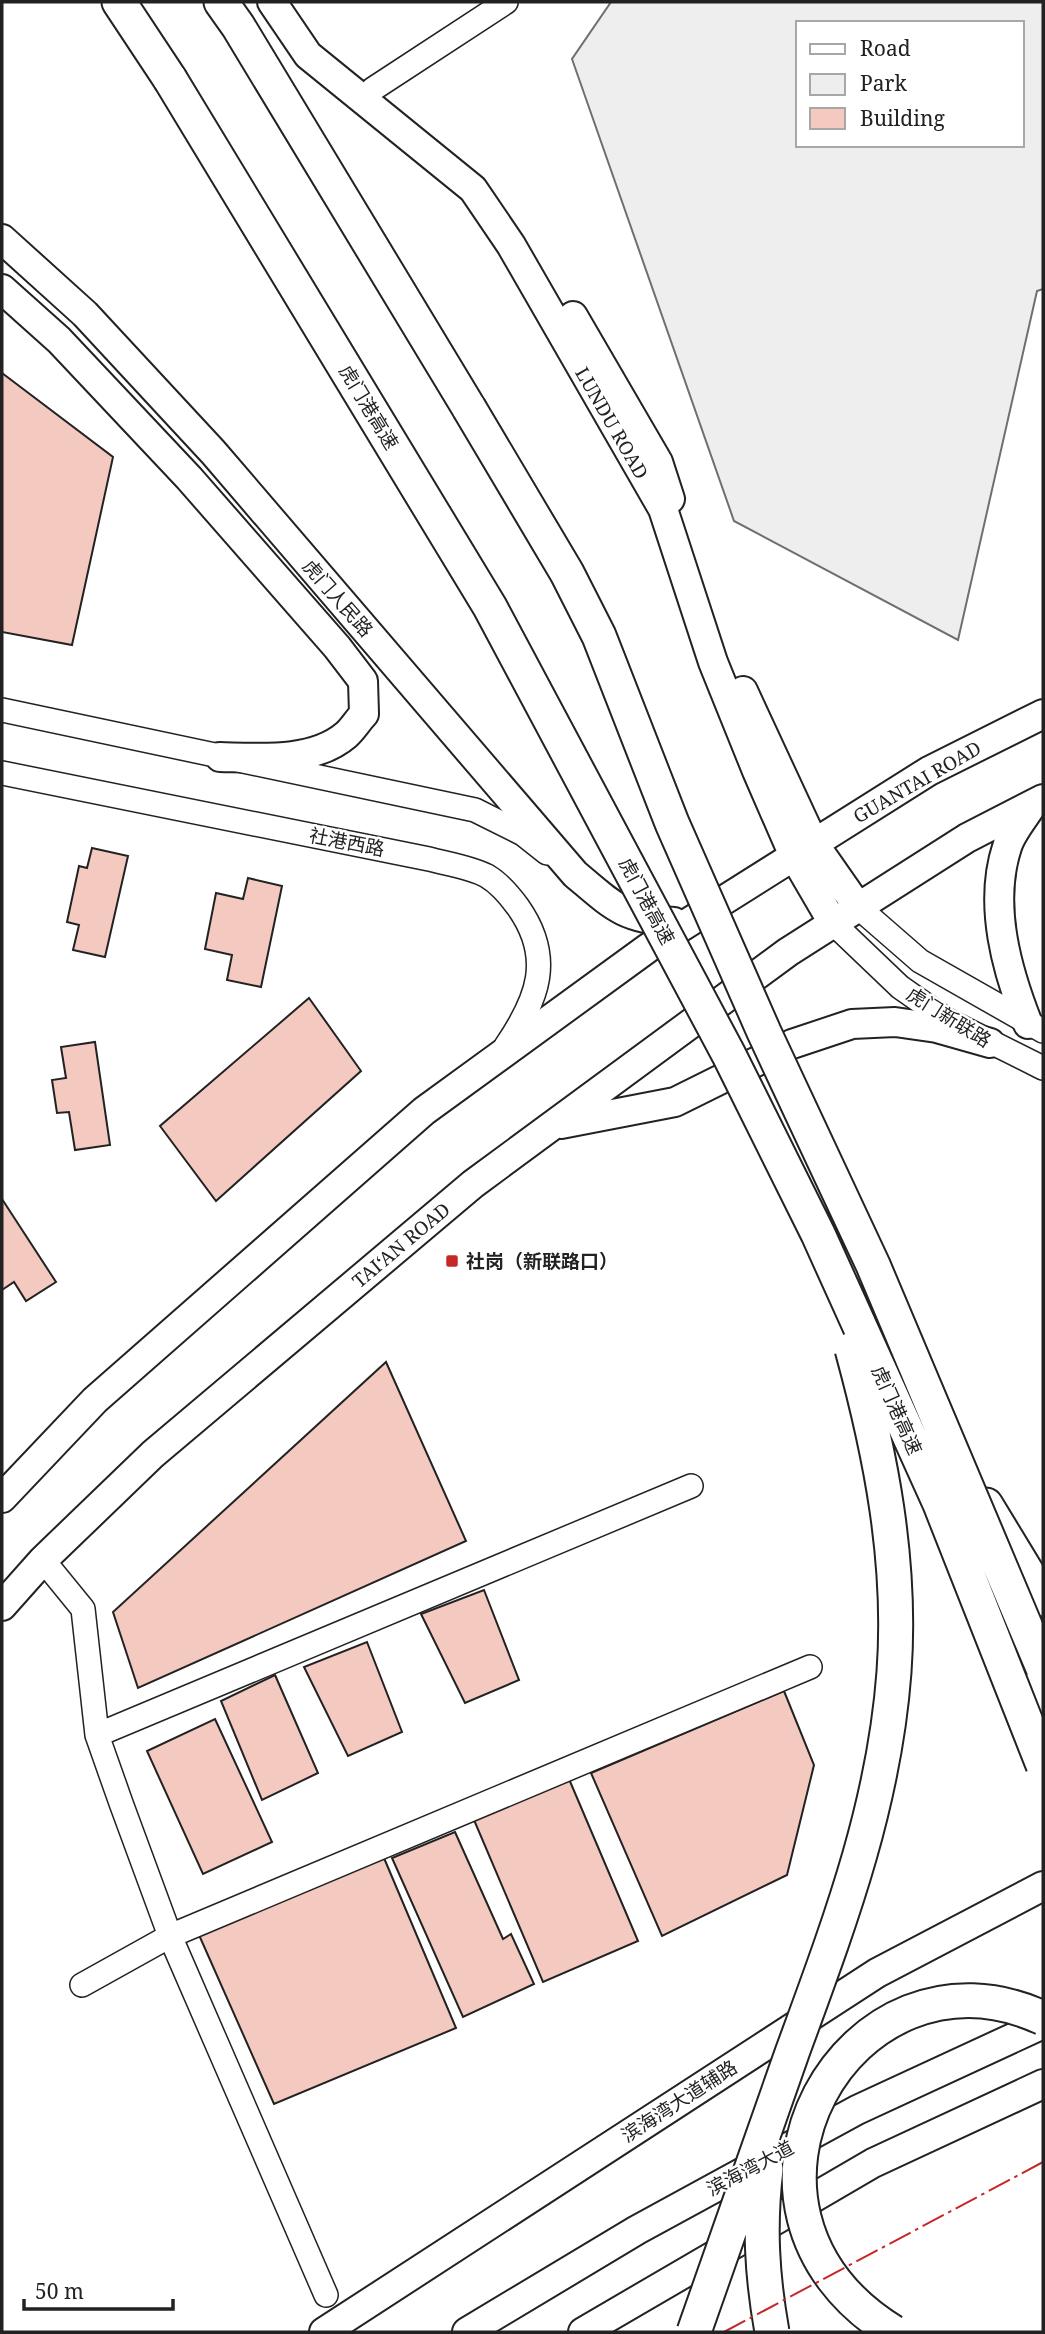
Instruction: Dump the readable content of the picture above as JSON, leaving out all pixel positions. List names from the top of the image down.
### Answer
{
  "streets": {
    "highway": ["虎门港高速"],
    "main road": [
      "LUNDU ROAD",
      "虎门人民路",
      "GUANTAI ROAD",
      "TAI‘AN ROAD",
      "滨海湾大道辅路",
      "滨海湾大道"
    ],
    "street": ["社港西路", "虎门新联路"]
  },
  "crossings": [
    ["LUNDU ROAD", "GUANTAI ROAD"],
    ["LUNDU ROAD", "虎门新联路"],
    ["LUNDU ROAD", "TAI‘AN ROAD"],
    ["虎门新联路", "TAI‘AN ROAD"]
  ],
  "places": {
    "transit": ["社岗（新联路口）"]
  },
  "legend": ["Road", "Park", "Building"],
  "scale_bar": "50 m"
}
